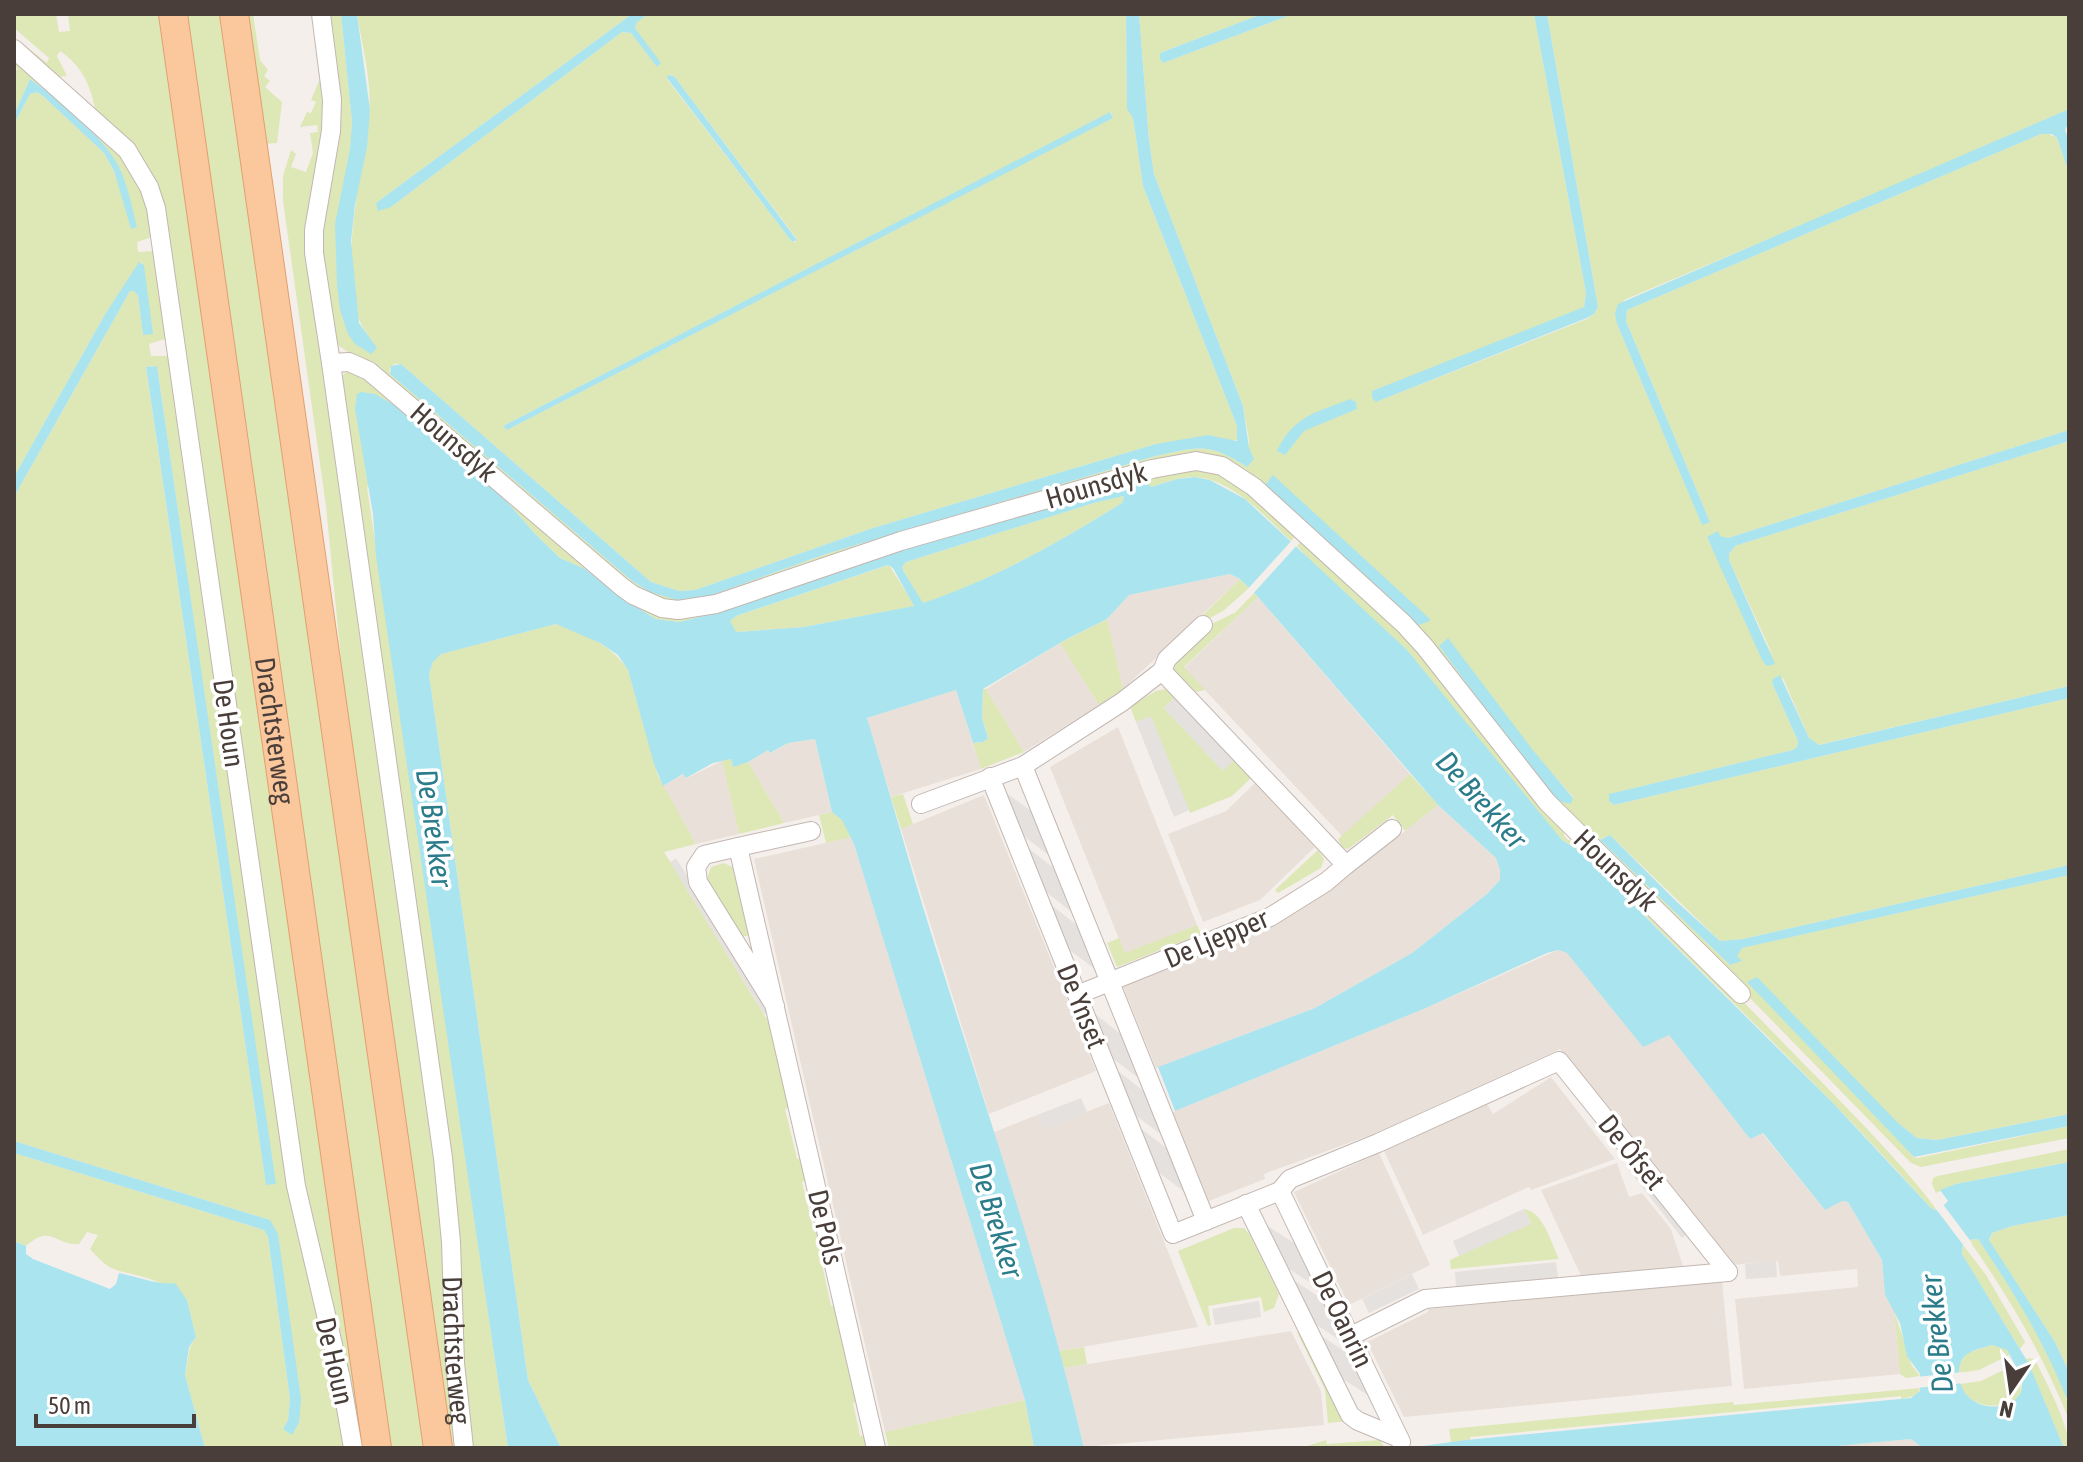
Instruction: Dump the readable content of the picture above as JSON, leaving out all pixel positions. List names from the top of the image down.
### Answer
{
  "streets": {
    "main road": ["Drachtsterweg"],
    "street": [
      "Hounsdyk",
      "De Houn",
      "De Ljepper",
      "De Ynset",
      "De Ôfset",
      "De Pols",
      "De Oanrin"
    ]
  },
  "crossings": [
    ["Hounsdyk", "Drachtsterweg"],
    ["De Ljepper", "De Ynset"],
    ["De Ynset", "De Ôfset"],
    ["De Ôfset", "De Oanrin"]
  ],
  "water": ["De Brekker"],
  "scale_bar": "50 m",
  "north": "bottom"
}
